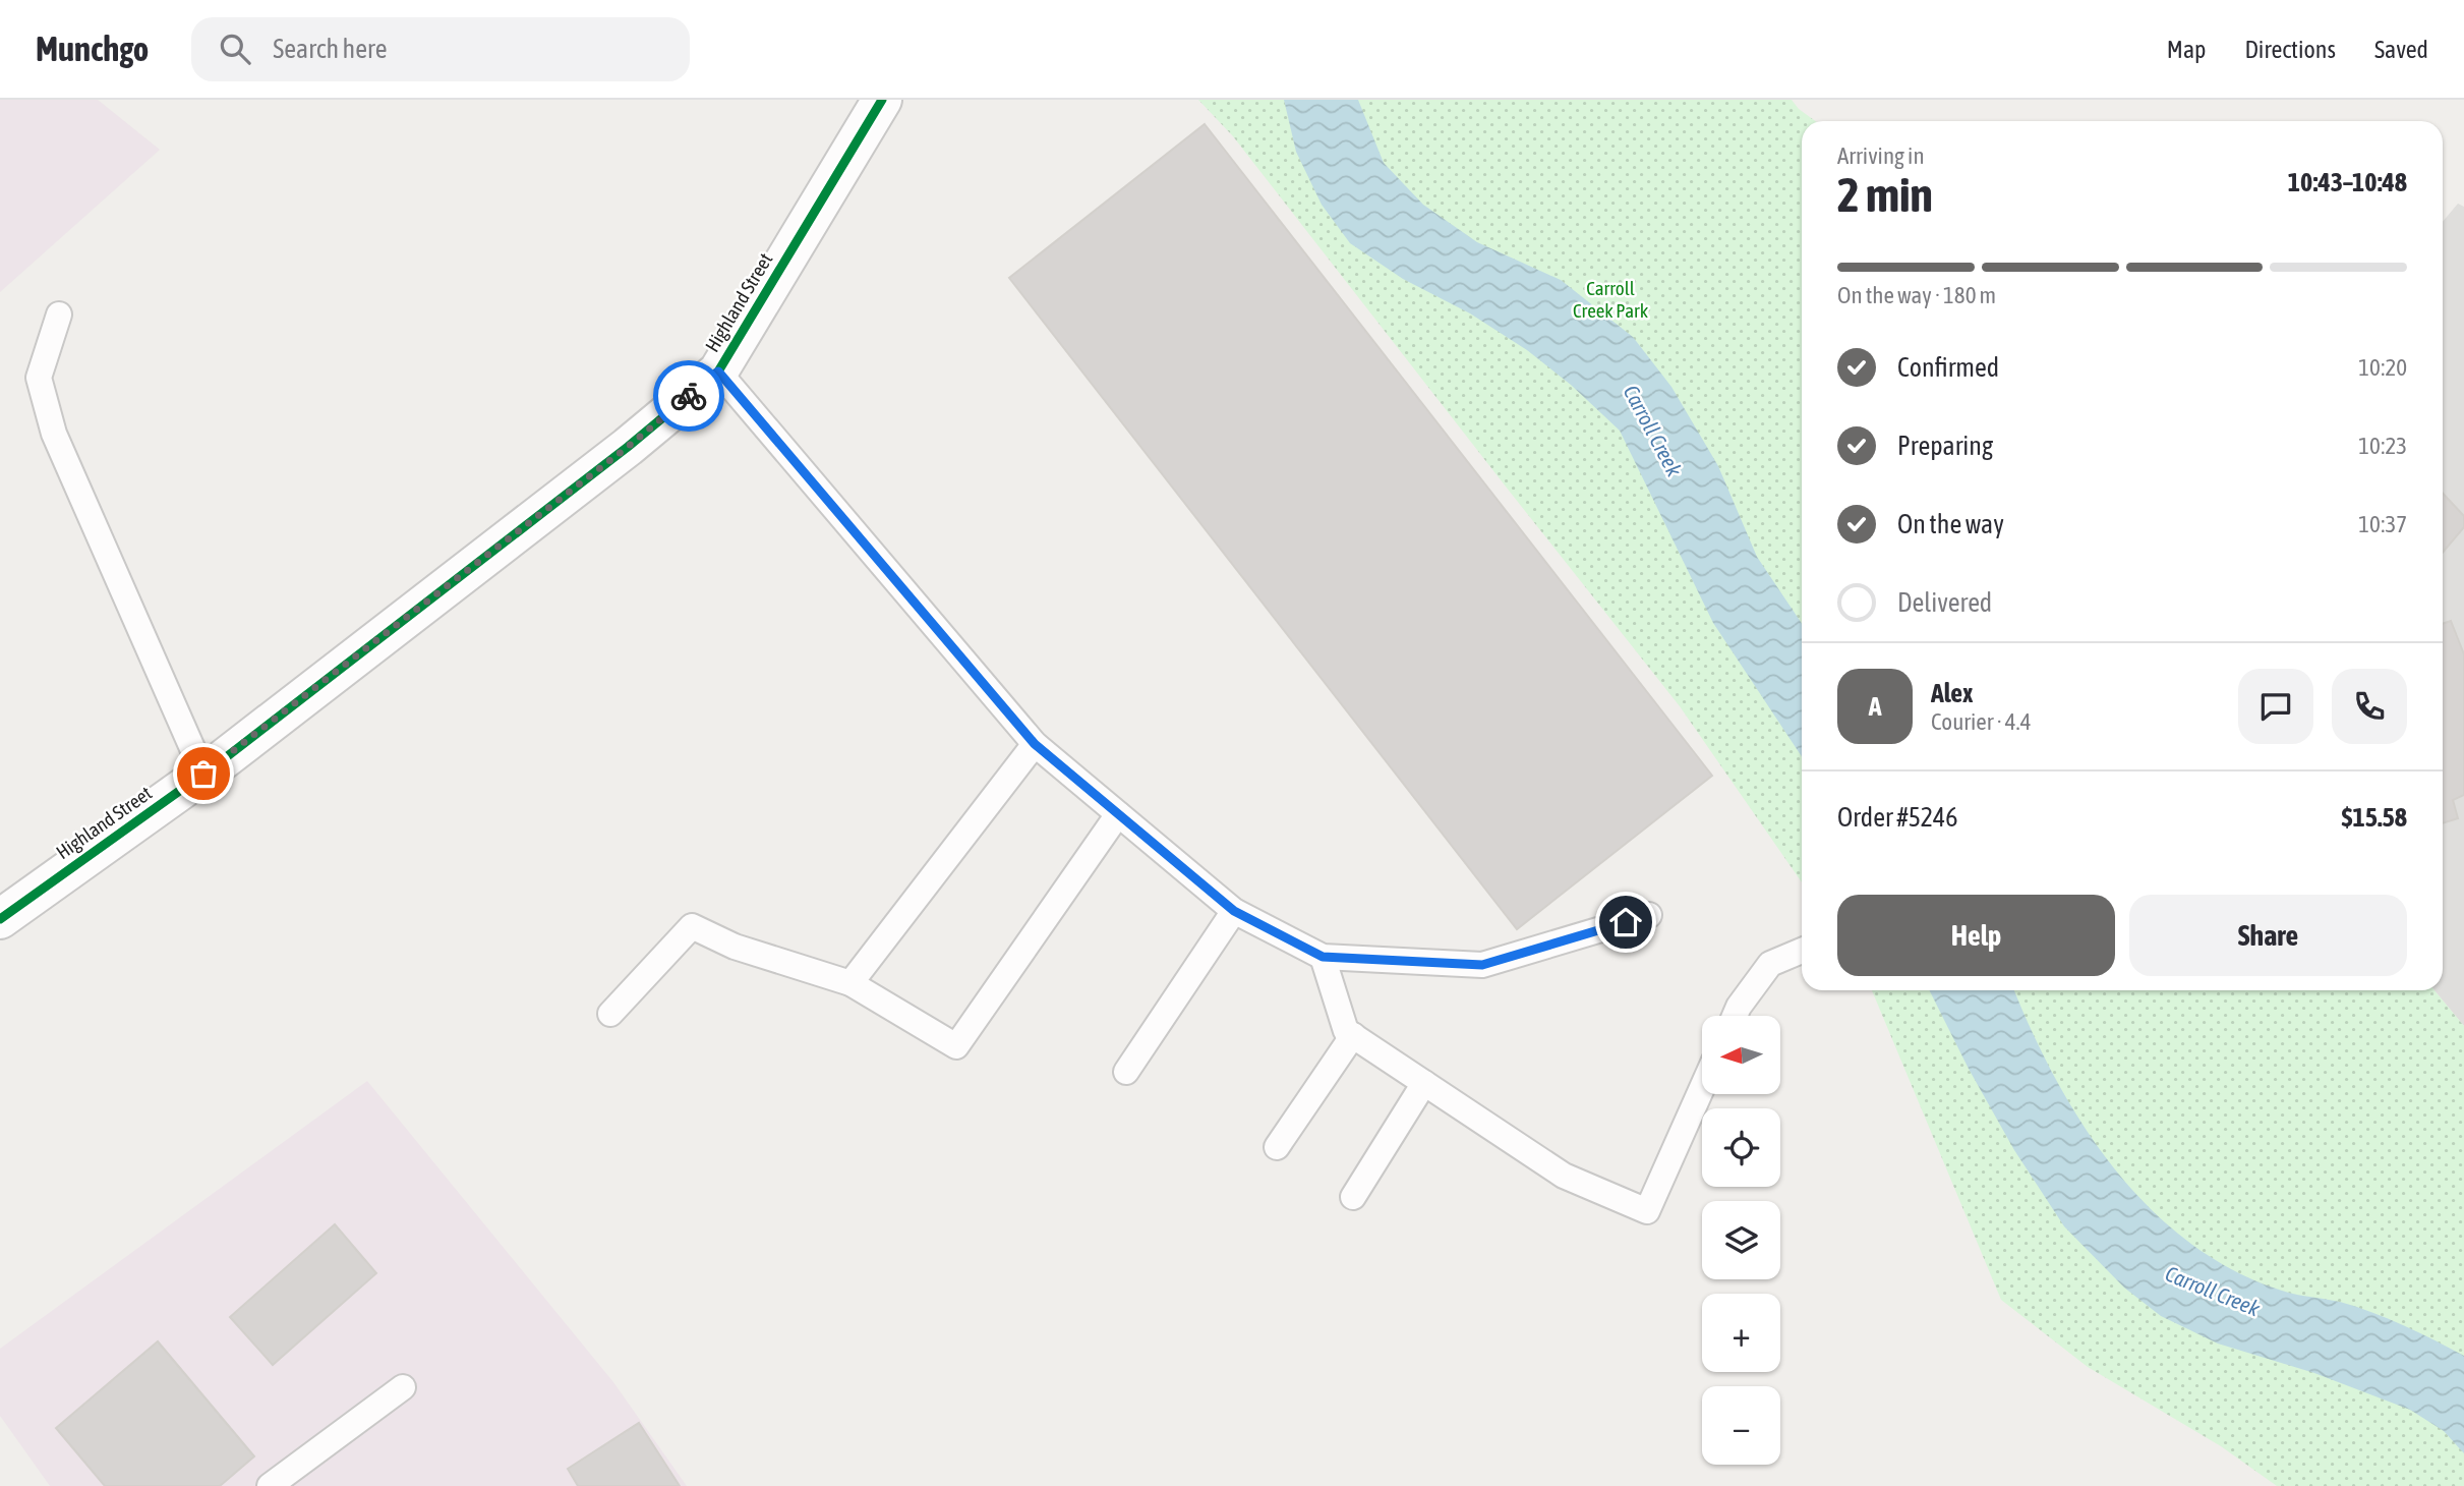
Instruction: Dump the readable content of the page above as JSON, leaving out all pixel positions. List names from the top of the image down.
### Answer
{
  "streets": {
    "street": ["Highland Street"]
  },
  "water": ["Carroll Creek"],
  "parks": ["Carroll Creek Park"],
  "north": "left",
  "page": {
    "header": "Munchgo",
    "search": "Search here",
    "nav": ["Map", "Directions", "Saved"],
    "heading": ["2 min", "Arriving in", "10:43–10:48"],
    "panel": [
      "Alex",
      "Courier · 4.4",
      "Order #5246",
      "$15.58"
    ],
    "bar": "On the way · 180 m",
    "list": [
      ["Confirmed", "10:20"],
      ["Preparing", "10:23"],
      ["On the way", "10:37"],
      "Delivered"
    ],
    "round": "A",
    "buttons": ["Help", "Share"],
    "map_buttons": ["+", "−"]
  }
}
